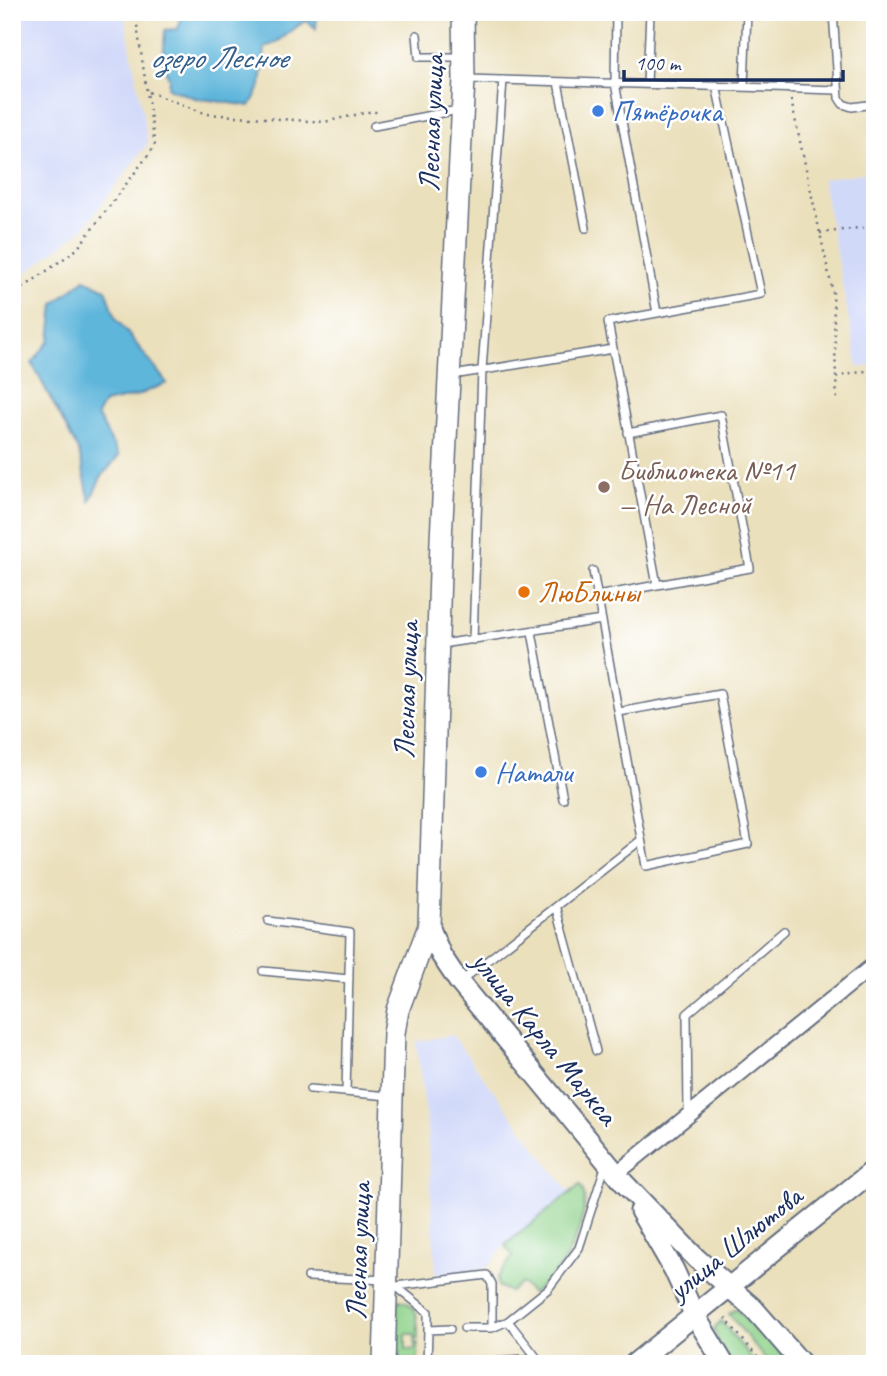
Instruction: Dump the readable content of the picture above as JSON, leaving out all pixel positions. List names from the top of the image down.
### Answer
{
  "streets": {
    "main road": ["Лесная улица", "улица Карла Маркса", "улица Шлютова"]
  },
  "crossings": [
    ["Лесная улица", "улица Карла Маркса"],
    ["улица Карла Маркса", "улица Шлютова"]
  ],
  "water": ["озеро Лесное"],
  "places": [
    "Пятёрочка",
    "Библиотека №11 — На Лесной",
    "ЛюБлины",
    "Натали"
  ],
  "scale_bar": "100 m"
}
